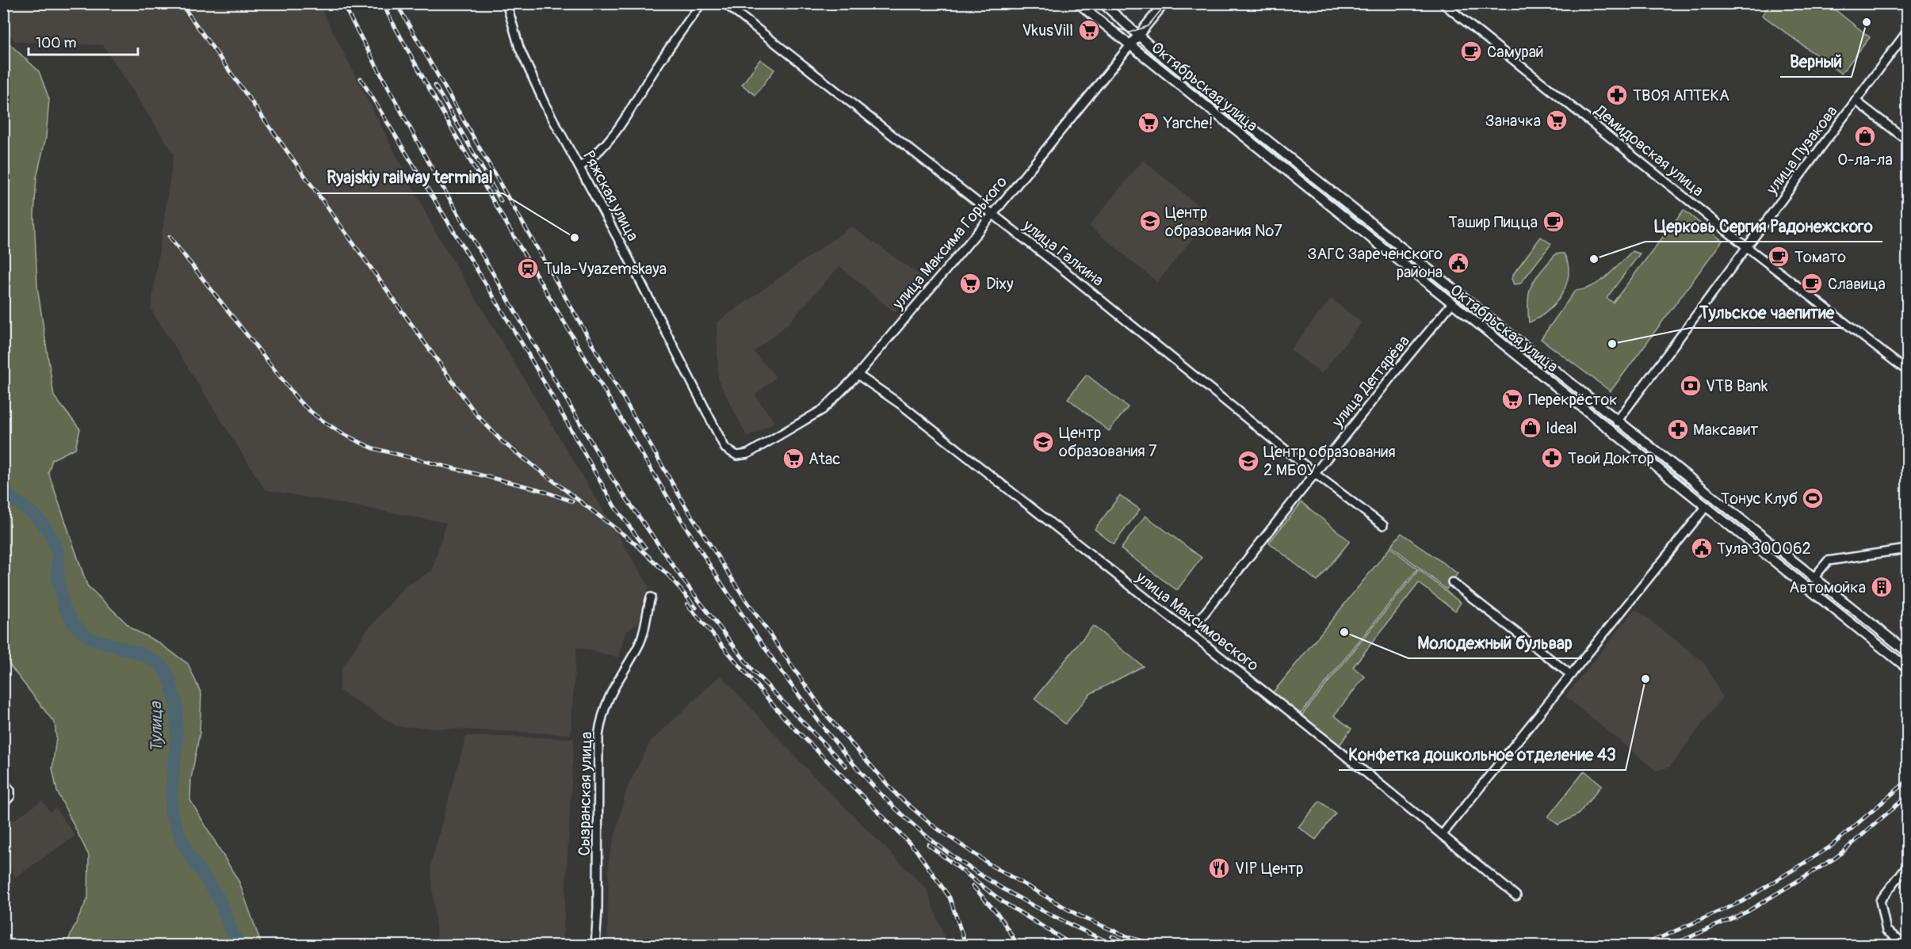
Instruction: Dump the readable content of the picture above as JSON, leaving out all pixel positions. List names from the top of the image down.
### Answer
{
  "streets": {
    "main road": ["Октябрьская улица", "улица Максима Горького"],
    "street": [
      "улица Пузакова",
      "Демидовская улица",
      "Ряжская улица",
      "улица Галкина",
      "улица Дегтярёва",
      "улица Максимовского",
      "Сызранская улица"
    ]
  },
  "crossings": [
    ["Октябрьская улица", "улица Пузакова"],
    ["Октябрьская улица", "улица Максима Горького"],
    ["Октябрьская улица", "улица Дегтярёва"],
    ["улица Пузакова", "Демидовская улица"],
    ["Ряжская улица", "улица Максима Горького"],
    ["улица Максима Горького", "улица Галкина"],
    ["улица Максима Горького", "улица Максимовского"],
    ["улица Галкина", "улица Дегтярёва"],
    ["улица Дегтярёва", "улица Максимовского"]
  ],
  "water": ["Тулица"],
  "places": {
    "other": [
      "Верный",
      "Ryajskiy railway terminal",
      "Церковь Сергия Радонежского",
      "Тульское чаепитие",
      "Молодежный бульвар",
      "Конфетка дошкольное отделение 43"
    ],
    "supermarket": [
      "VkusVill",
      "Заначка",
      "Yarche!",
      "Dixy",
      "Перекрёсток",
      "Atac"
    ],
    "cafe": [
      "Самурай",
      "Ташир Пицца",
      "Томато",
      "Славица"
    ],
    "pharmacy": ["ТВОЯ АПТЕКА", "Максавит", "Твой Доктор"],
    "shop": ["О-ла-ла", "Ideal"],
    "school or university": ["Центр образования №7", "Центр образования 7", "Центр образования 2 МБОУ"],
    "public building": ["ЗАГС Зареченского района", "Тула 300062"],
    "station": ["Tula-Vyazemskaya"],
    "bank": ["VTB Bank"],
    "sports": ["Тонус Клуб"],
    "building": ["Автомойка"],
    "restaurant": ["VIP Центр"]
  },
  "scale_bar": "100 m"
}
